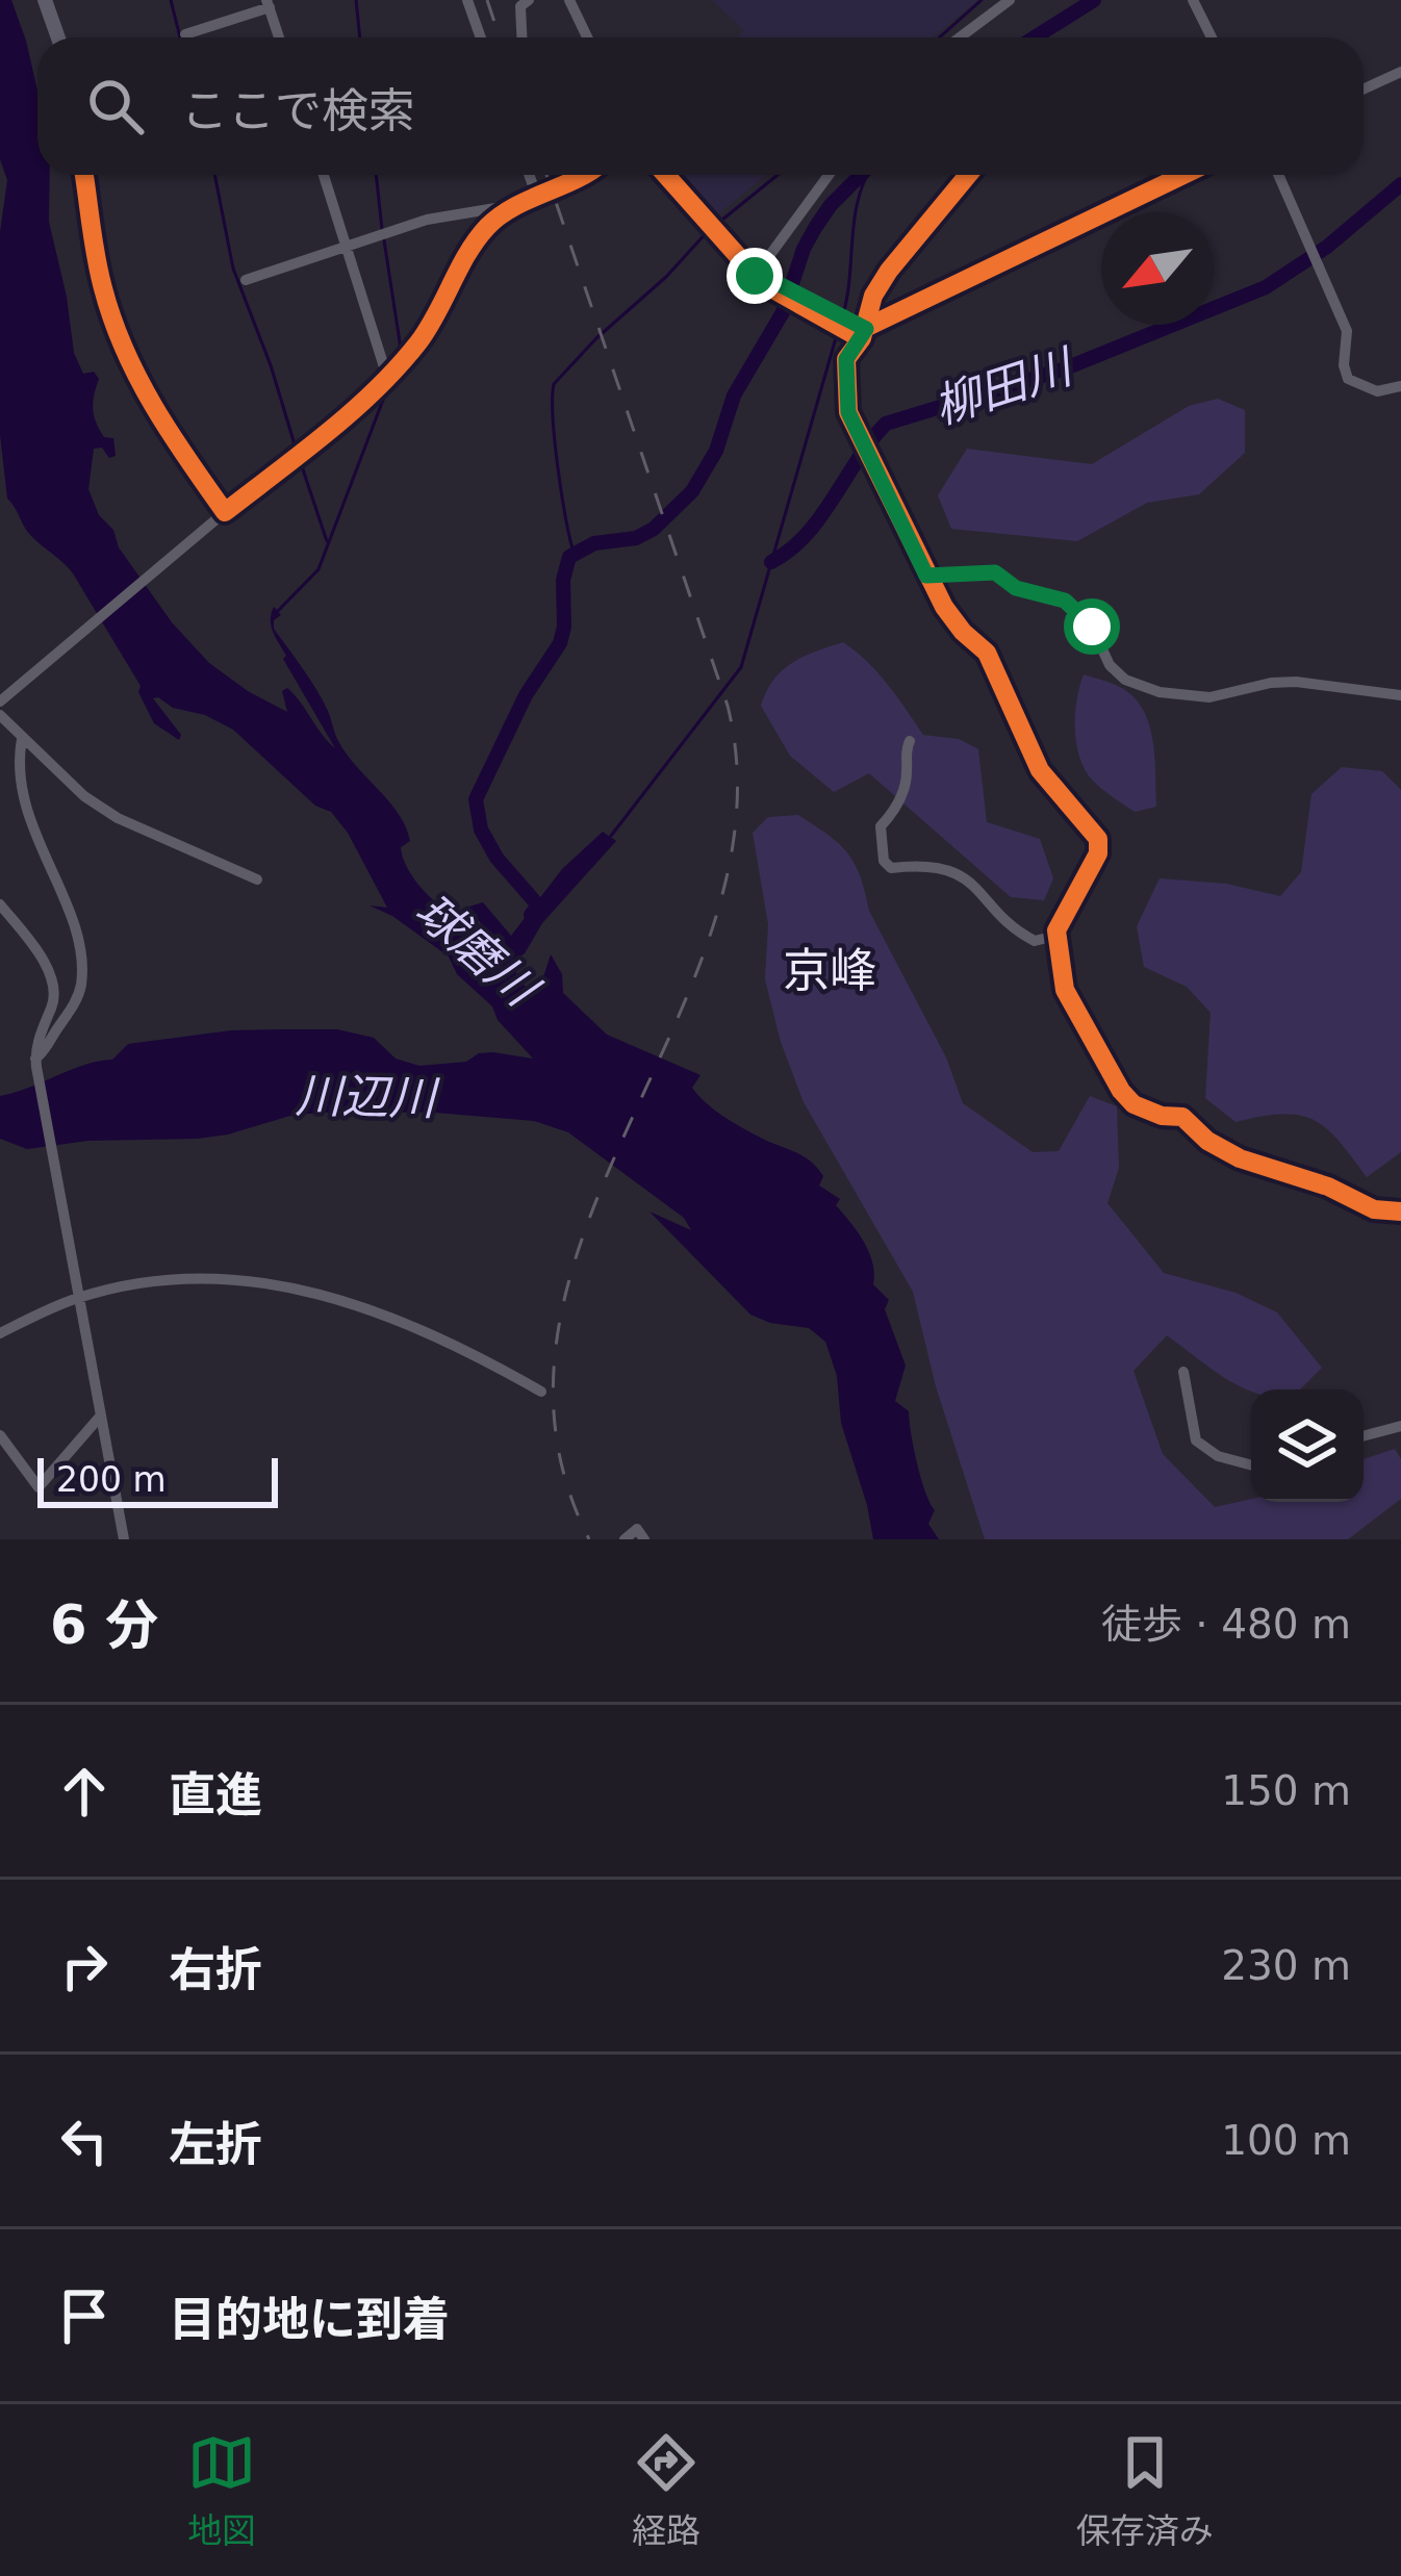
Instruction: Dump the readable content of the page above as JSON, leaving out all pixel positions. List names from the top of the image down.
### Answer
{
  "districts": ["京峰"],
  "water": ["柳田川", "球磨川", "川辺川"],
  "scale_bar": "200 m",
  "north": "bottom left",
  "page": {
    "search": "ここで検索",
    "scale": "200 m",
    "heading": ["6 分", "徒歩 · 480 m"],
    "list": [
      ["直進", "150 m"],
      ["右折", "230 m"],
      ["左折", "100 m"],
      "目的地に到着"
    ],
    "nav": ["地図", "経路", "保存済み"]
  }
}
